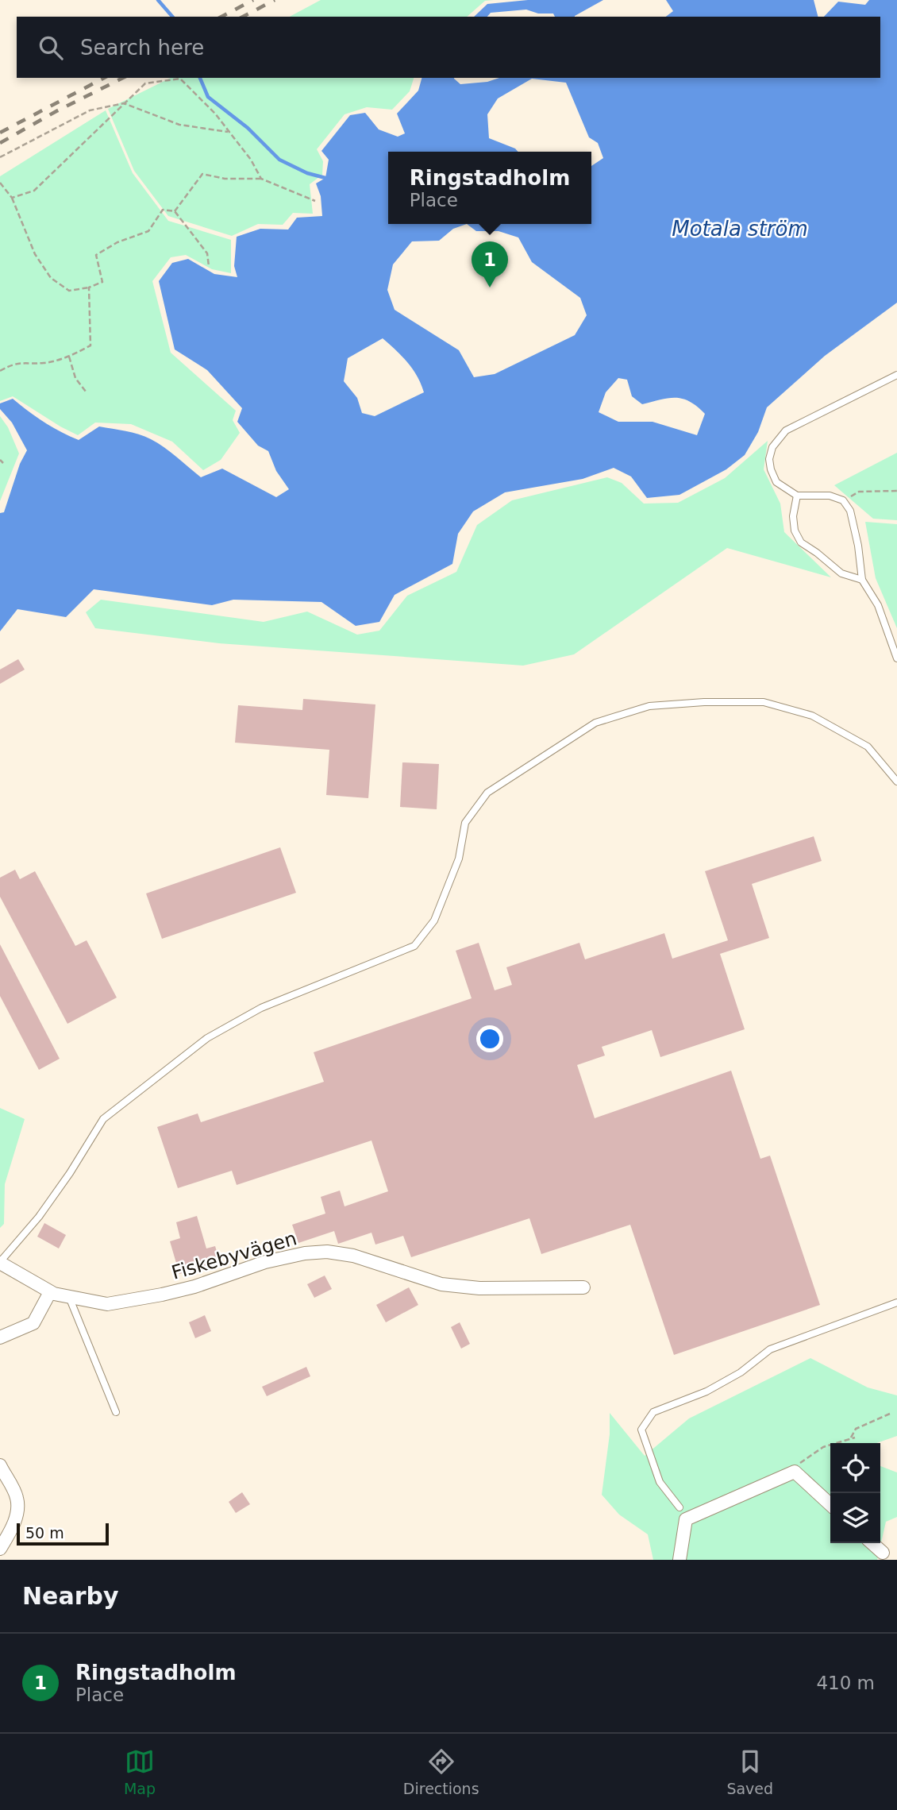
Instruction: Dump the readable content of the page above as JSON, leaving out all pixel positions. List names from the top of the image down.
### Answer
{
  "streets": {
    "street": ["Fiskebyvägen"]
  },
  "water": ["Motala ström"],
  "scale_bar": "50 m",
  "page": {
    "search": "Search here",
    "popup": ["Ringstadholm", "Place"],
    "pins": "1",
    "scale": "50 m",
    "heading": "Nearby",
    "list": [
      {
        "mark": "1",
        "name": "Ringstadholm",
        "note": "Place",
        "value": "410 m"
      }
    ],
    "nav": ["Map", "Directions", "Saved"]
  }
}
